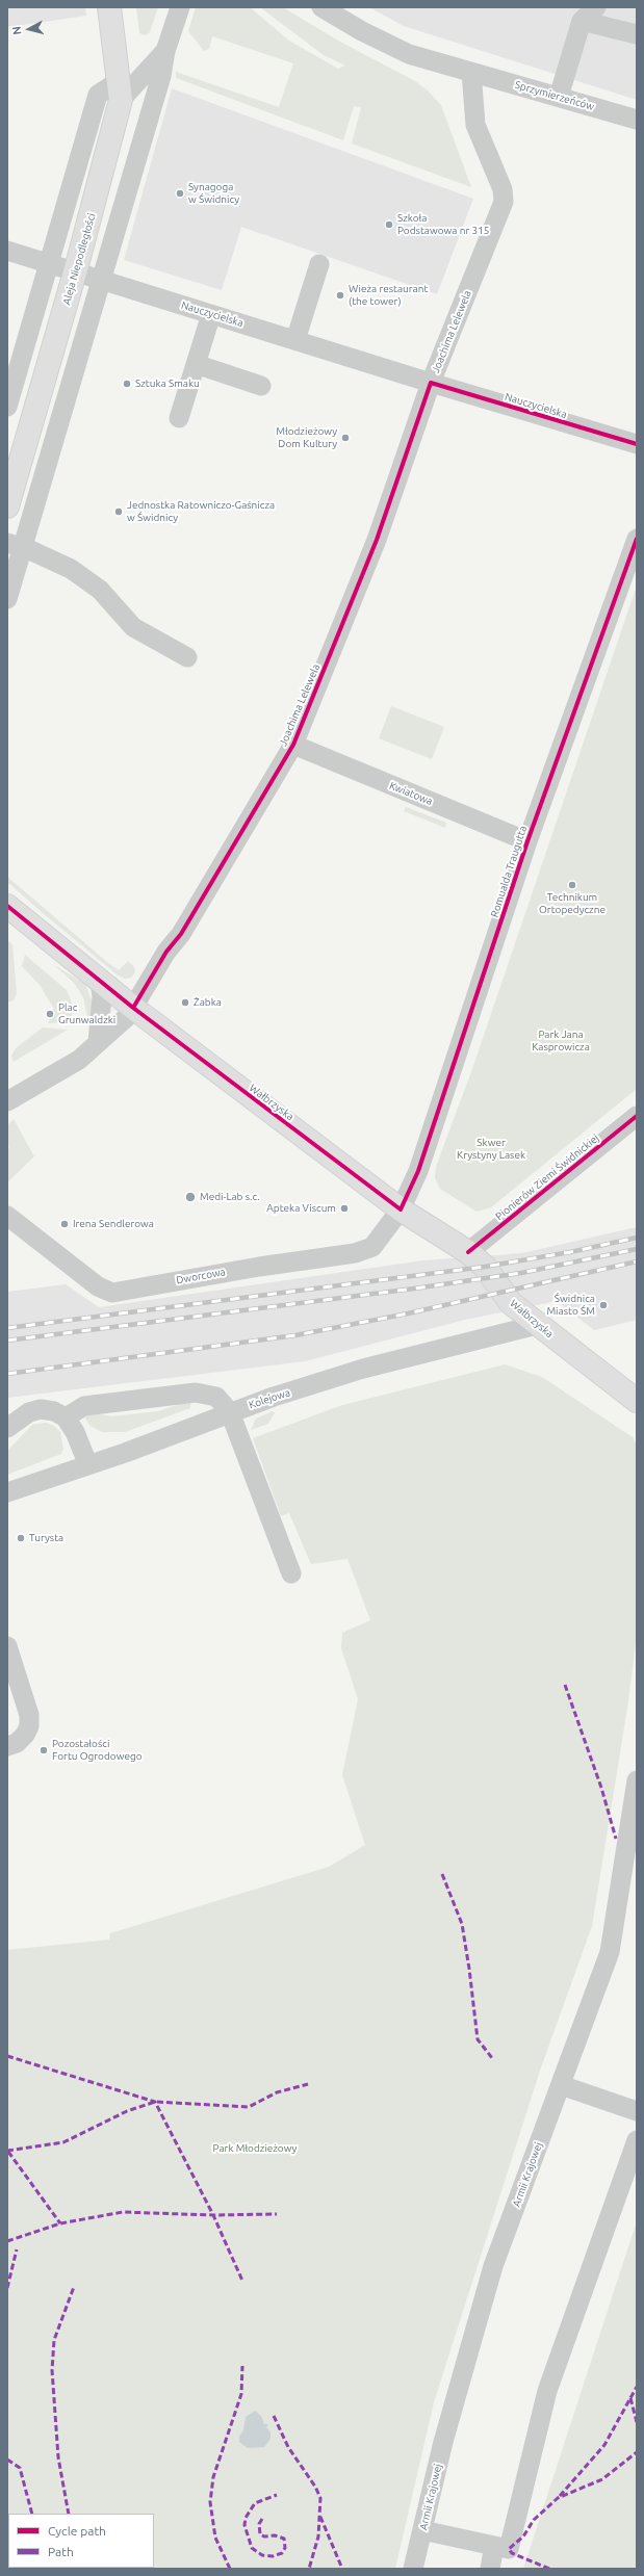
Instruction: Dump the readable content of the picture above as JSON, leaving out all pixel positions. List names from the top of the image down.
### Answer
{
  "streets": {
    "main road": ["Aleja Niepodległości", "Wałbrzyska"],
    "street": [
      "Sprzymierzeńców",
      "Nauczycielska",
      "Joachima Lelewela",
      "Kwiatowa",
      "Romualda Traugutta",
      "Pionierów Ziemi Świdnickiej",
      "Dworcowa",
      "Kolejowa",
      "Armii Krajowej"
    ]
  },
  "crossings": [
    ["Sprzymierzeńców", "Joachima Lelewela"],
    ["Aleja Niepodległości", "Nauczycielska"],
    ["Nauczycielska", "Joachima Lelewela"],
    ["Joachima Lelewela", "Kwiatowa"],
    ["Joachima Lelewela", "Wałbrzyska"],
    ["Kwiatowa", "Romualda Traugutta"],
    ["Romualda Traugutta", "Wałbrzyska"],
    ["Romualda Traugutta", "Dworcowa"],
    ["Wałbrzyska", "Pionierów Ziemi Świdnickiej"],
    ["Wałbrzyska", "Dworcowa"],
    ["Wałbrzyska", "Kolejowa"]
  ],
  "parks": ["Park Jana Kasprowicza", "Skwer Krystyny Lasek", "Park Młodzieżowy"],
  "places": [
    "Synagoga w Świdnicy",
    "Szkoła Podstawowa nr 315",
    "Wieża restaurant (the tower)",
    "Sztuka Smaku",
    "Młodzieżowy Dom Kultury",
    "Jednostka Ratowniczo-Gaśnicza w Świdnicy",
    "Technikum Ortopedyczne",
    "Żabka",
    "Plac Grunwaldzki",
    "Medi-Lab s.c.",
    "Apteka Viscum",
    "Irena Sendlerowa",
    "Świdnica Miasto ŚM",
    "Turysta",
    "Pozostałości Fortu Ogrodowego"
  ],
  "legend": ["Cycle path", "Path"],
  "north": "left"
}
